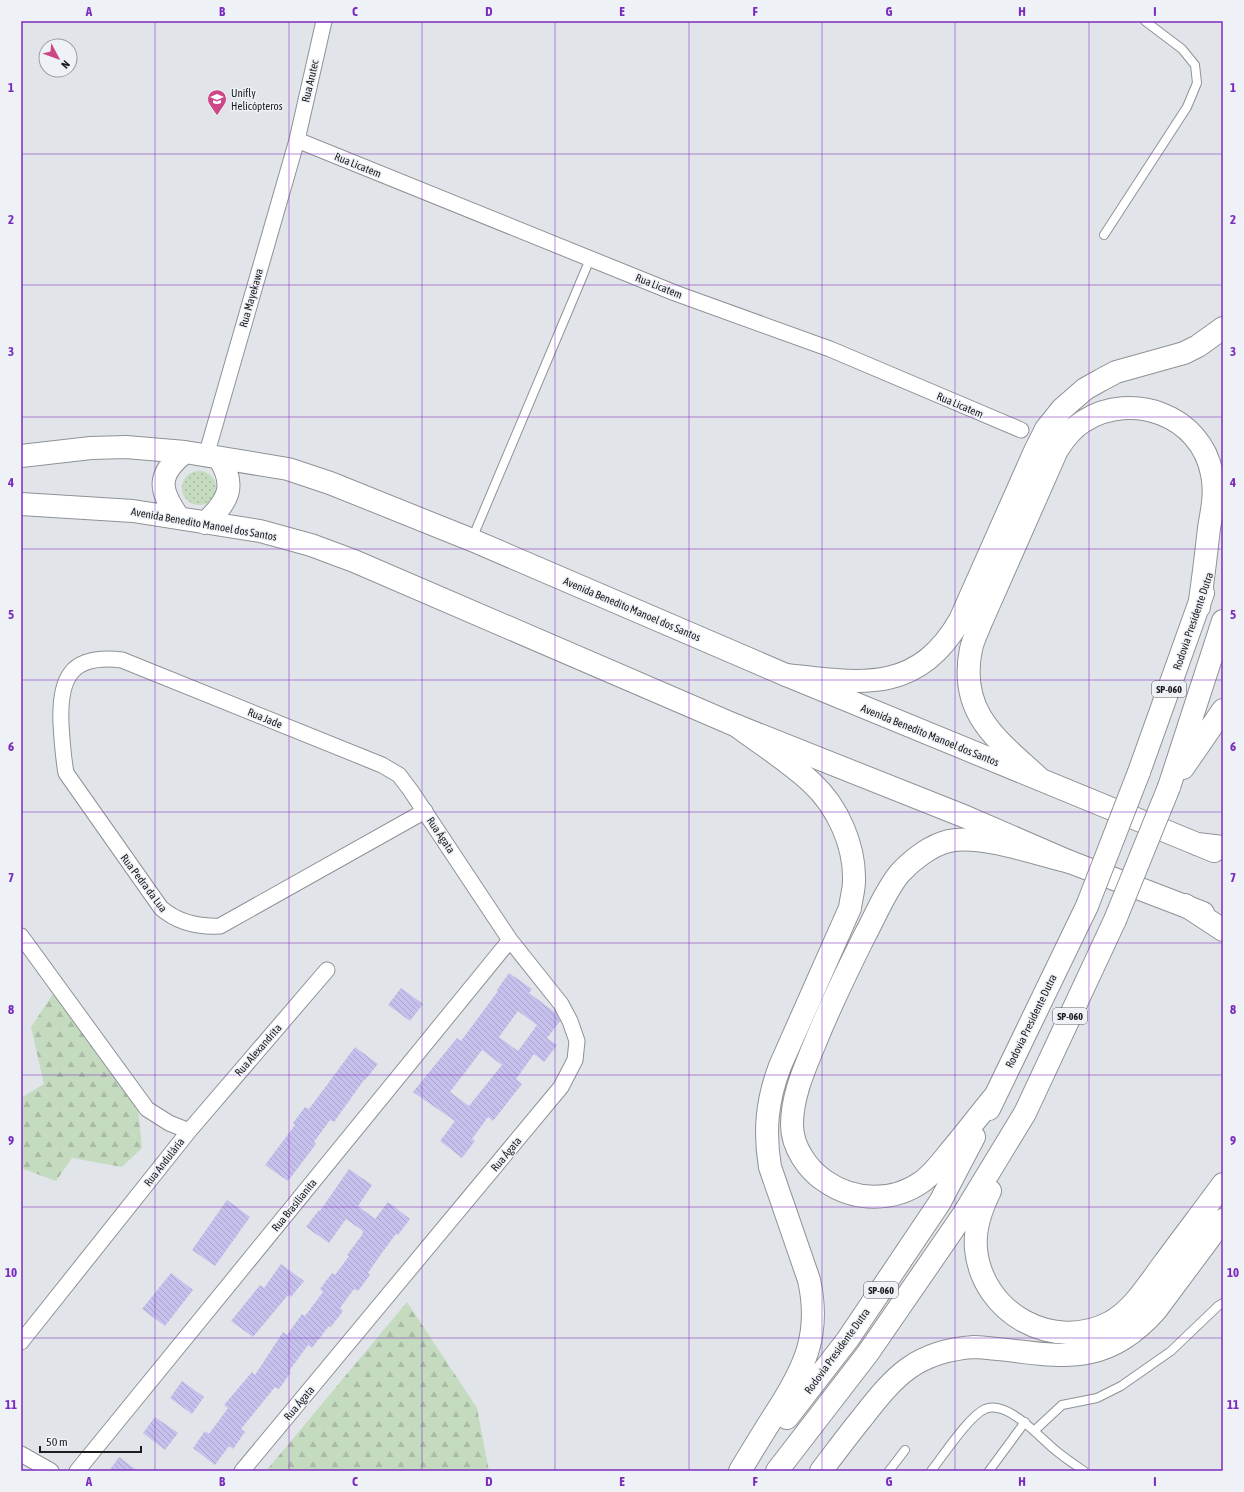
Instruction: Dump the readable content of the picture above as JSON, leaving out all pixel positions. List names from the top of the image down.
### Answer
{
  "streets": {
    "main road": ["Avenida Benedito Manoel dos Santos", "Rodovia Presidente Dutra", "SP-060"],
    "street": [
      "Rua Arutec",
      "Rua Licatem",
      "Rua Mayekawa",
      "Rua Jade",
      "Rua Ágata",
      "Rua Pedra da Lua",
      "Rua Alexandrita",
      "Rua Andulária",
      "Rua Brasilianita"
    ]
  },
  "crossings": [
    ["Rua Arutec", "Rua Licatem"],
    ["Rua Arutec", "Rua Mayekawa"],
    ["Rua Licatem", "Rua Mayekawa"],
    ["Rua Mayekawa", "Avenida Benedito Manoel dos Santos"],
    ["Rua Jade", "Rua Ágata"],
    ["Rua Jade", "Rua Pedra da Lua"],
    ["Rua Ágata", "Rua Pedra da Lua"],
    ["Rua Ágata", "Rua Brasilianita"],
    ["Rua Alexandrita", "Rua Andulária"]
  ],
  "places": {
    "school or university": ["Unifly Helicópteros"]
  },
  "scale_bar": "50 m",
  "north": "bottom right",
  "grid": {
    "columns": [
      "A",
      "B",
      "C",
      "D",
      "E",
      "F",
      "G",
      "H",
      "I"
    ],
    "rows": [
      "1",
      "2",
      "3",
      "4",
      "5",
      "6",
      "7",
      "8",
      "9",
      "10",
      "11"
    ]
  }
}
